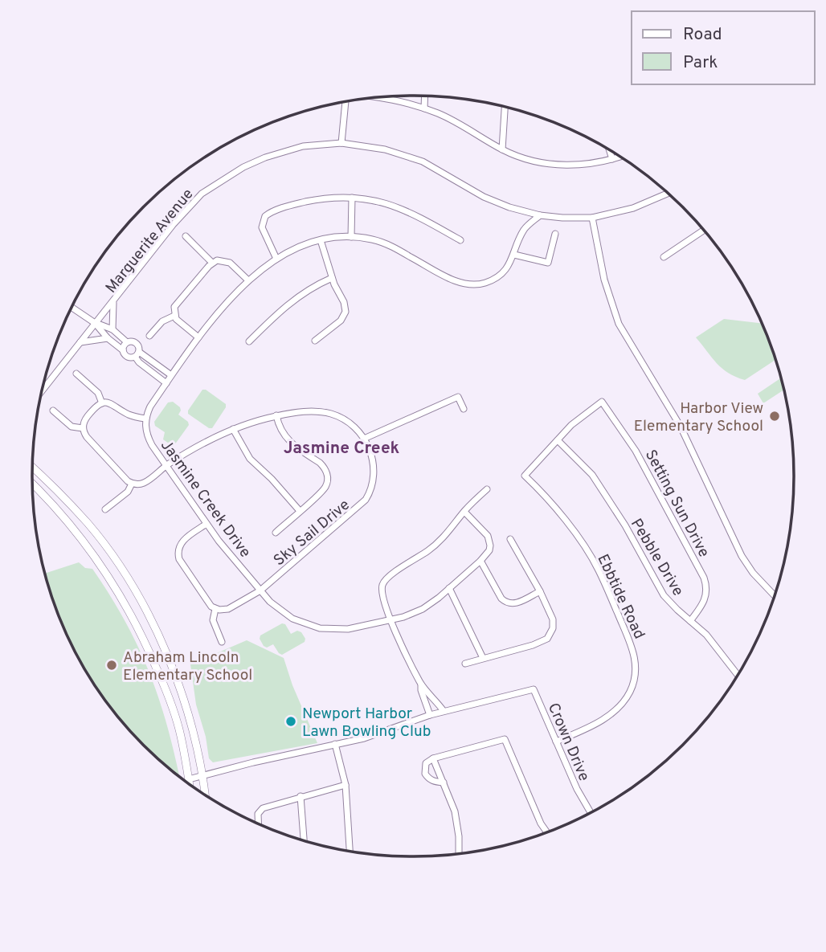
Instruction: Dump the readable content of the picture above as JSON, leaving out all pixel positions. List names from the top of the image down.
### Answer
{
  "streets": {
    "street": [
      "Marguerite Avenue",
      "Jasmine Creek Drive",
      "Setting Sun Drive",
      "Sky Sail Drive",
      "Pebble Drive",
      "Ebbtide Road",
      "Crown Drive"
    ]
  },
  "crossings": [
    ["Jasmine Creek Drive", "Sky Sail Drive"],
    ["Setting Sun Drive", "Pebble Drive"],
    ["Setting Sun Drive", "Ebbtide Road"],
    ["Pebble Drive", "Ebbtide Road"],
    ["Ebbtide Road", "Crown Drive"]
  ],
  "districts": ["Jasmine Creek"],
  "places": ["Harbor View Elementary School", "Abraham Lincoln Elementary School", "Newport Harbor Lawn Bowling Club"],
  "legend": ["Road", "Park"]
}
